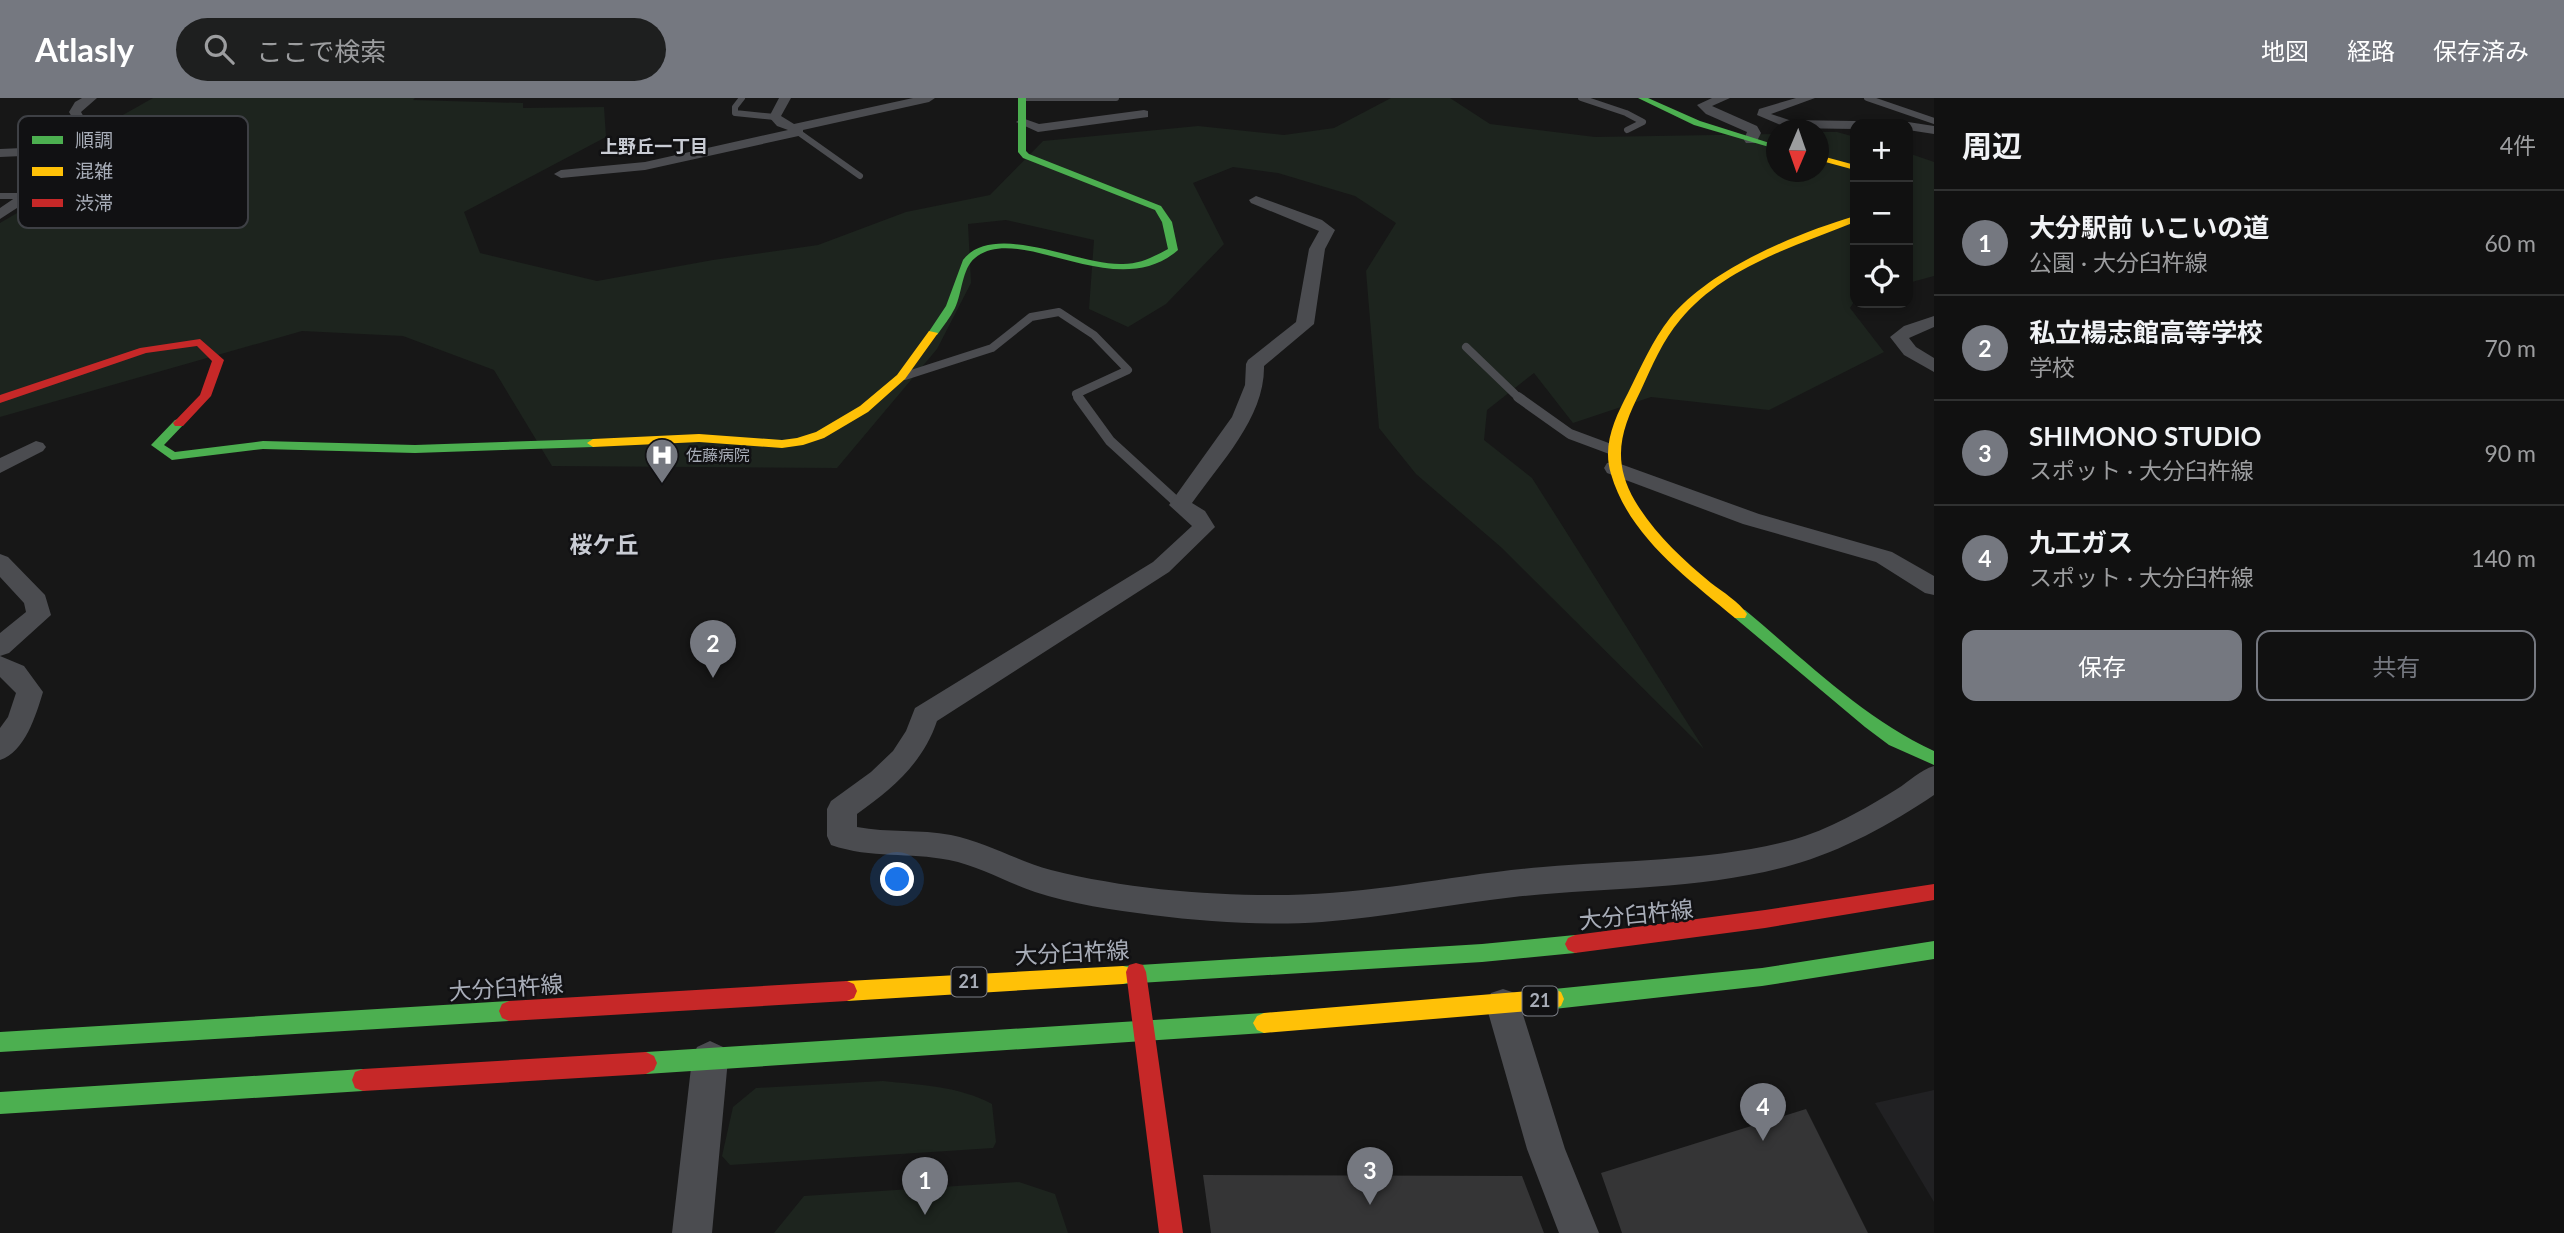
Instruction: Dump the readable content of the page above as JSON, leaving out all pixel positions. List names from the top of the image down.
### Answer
{
  "streets": {
    "street": ["大分臼杵線", "21"]
  },
  "districts": ["上野丘一丁目", "桜ケ丘"],
  "places": {
    "hospital": ["佐藤病院"]
  },
  "legend": ["順調", "混雑", "渋滞"],
  "north": "bottom",
  "page": {
    "header": "Atlasly",
    "search": "ここで検索",
    "nav": ["地図", "経路", "保存済み"],
    "heading": ["周辺", "4件"],
    "map_buttons": ["+", "−"],
    "list": [
      {
        "mark": "1",
        "name": "大分駅前 いこいの道",
        "note": "公園 · 大分臼杵線",
        "value": "60 m"
      },
      {
        "mark": "2",
        "name": "私立楊志館高等学校",
        "note": "学校",
        "value": "70 m"
      },
      {
        "mark": "3",
        "name": "SHIMONO STUDIO",
        "note": "スポット · 大分臼杵線",
        "value": "90 m"
      },
      {
        "mark": "4",
        "name": "九工ガス",
        "note": "スポット · 大分臼杵線",
        "value": "140 m"
      }
    ],
    "buttons": ["保存", "共有"],
    "pins": [
      "2",
      "4",
      "3",
      "1"
    ]
  }
}
